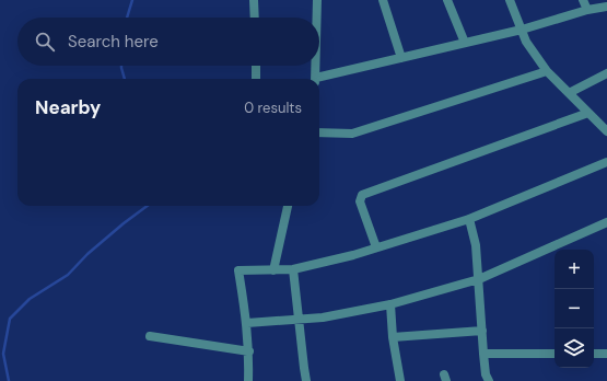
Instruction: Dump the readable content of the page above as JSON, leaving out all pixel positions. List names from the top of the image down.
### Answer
{
  "page": {
    "search": "Search here",
    "heading": ["Nearby", "0 results"],
    "map_buttons": ["+", "−"]
  }
}
